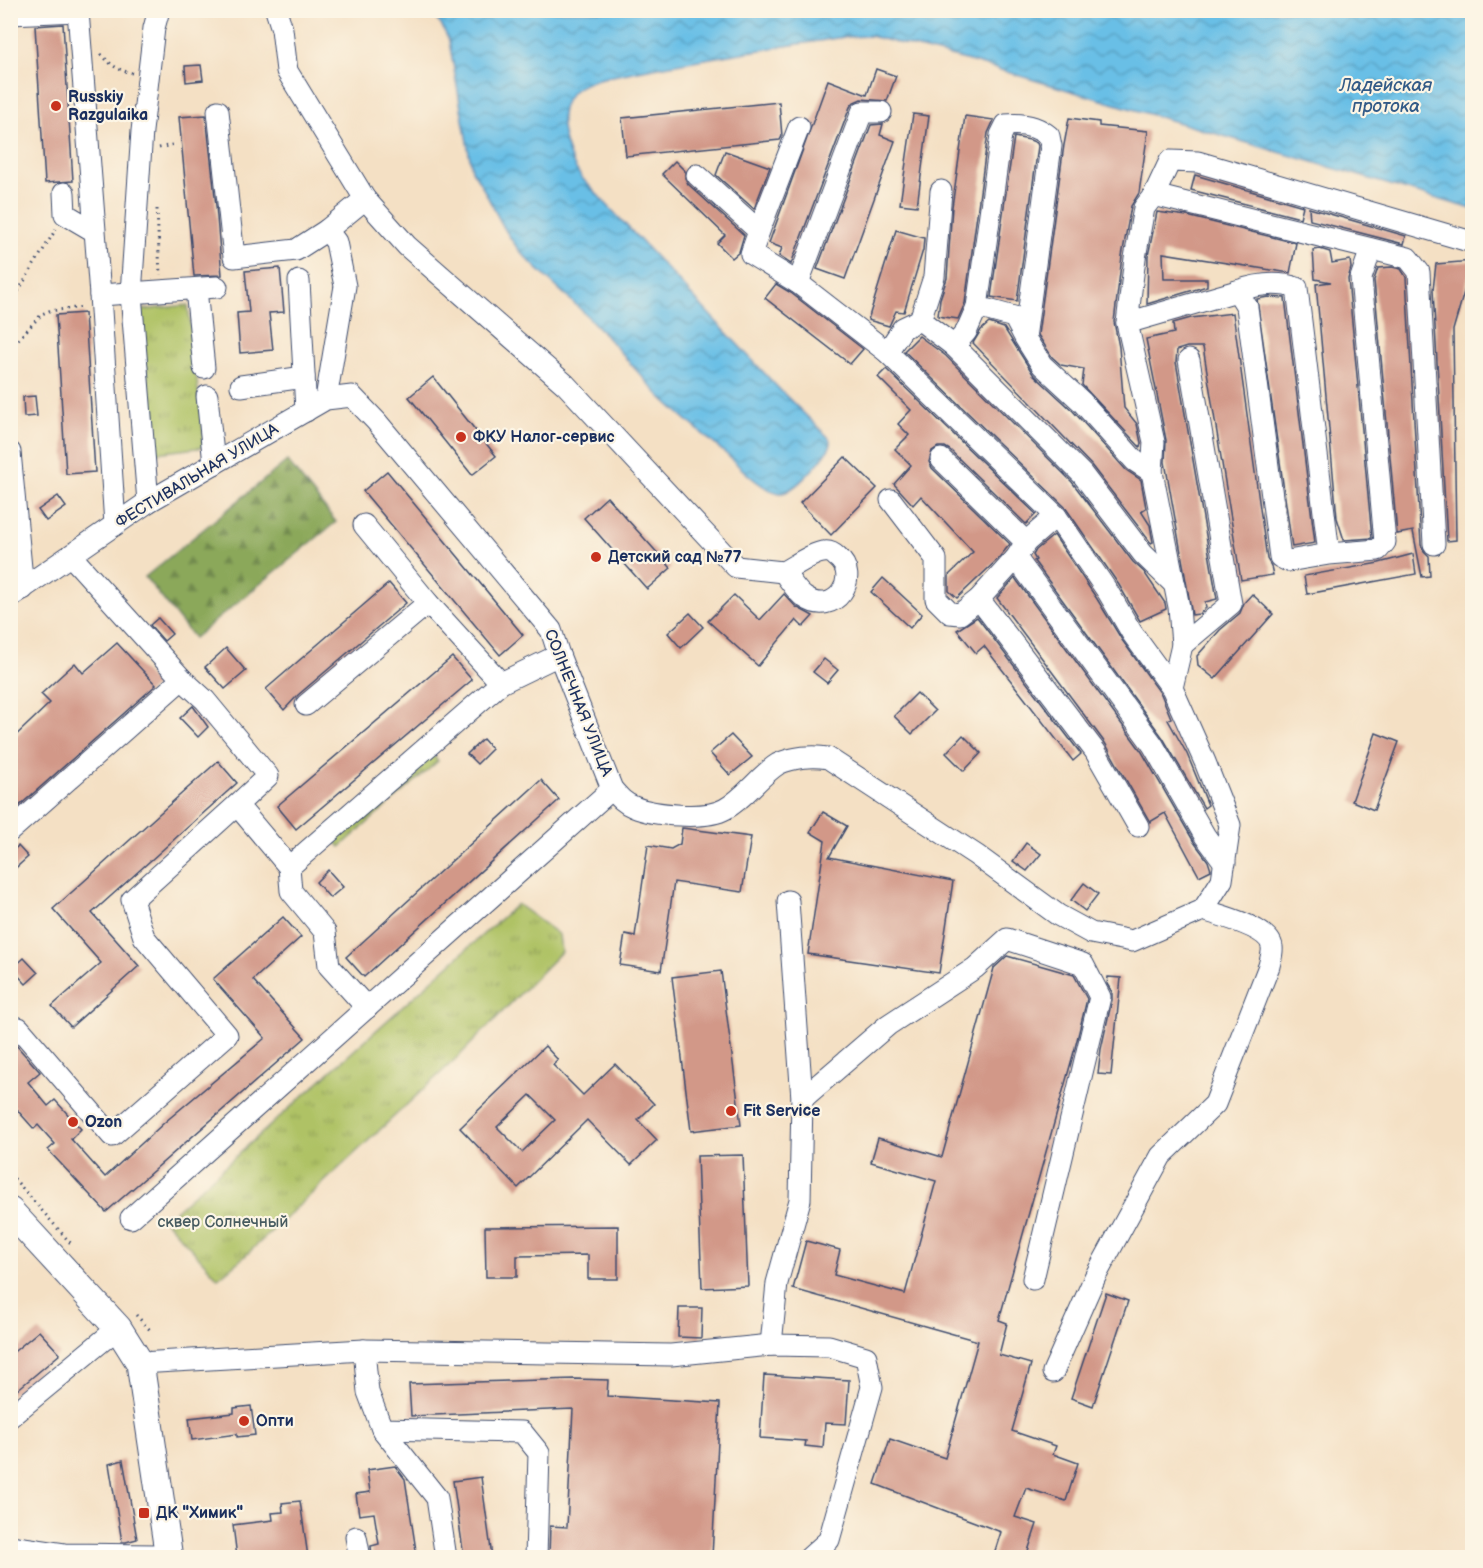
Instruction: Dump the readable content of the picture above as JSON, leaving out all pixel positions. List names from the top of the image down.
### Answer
{
  "streets": {
    "street": ["ФЕСТИВАЛЬНАЯ УЛИЦА", "СОЛНЕЧНАЯ УЛИЦА"]
  },
  "crossings": [
    ["ФЕСТИВАЛЬНАЯ УЛИЦА", "СОЛНЕЧНАЯ УЛИЦА"]
  ],
  "water": ["Ладейская протока"],
  "parks": ["сквер Солнечный"],
  "places": {
    "other": [
      "Russkiy Razgulaika",
      "ФКУ Налог-сервис",
      "Детский сад №77",
      "Fit Service",
      "Ozon",
      "Опти"
    ],
    "transit": ["ДК \"Химик\""]
  }
}
